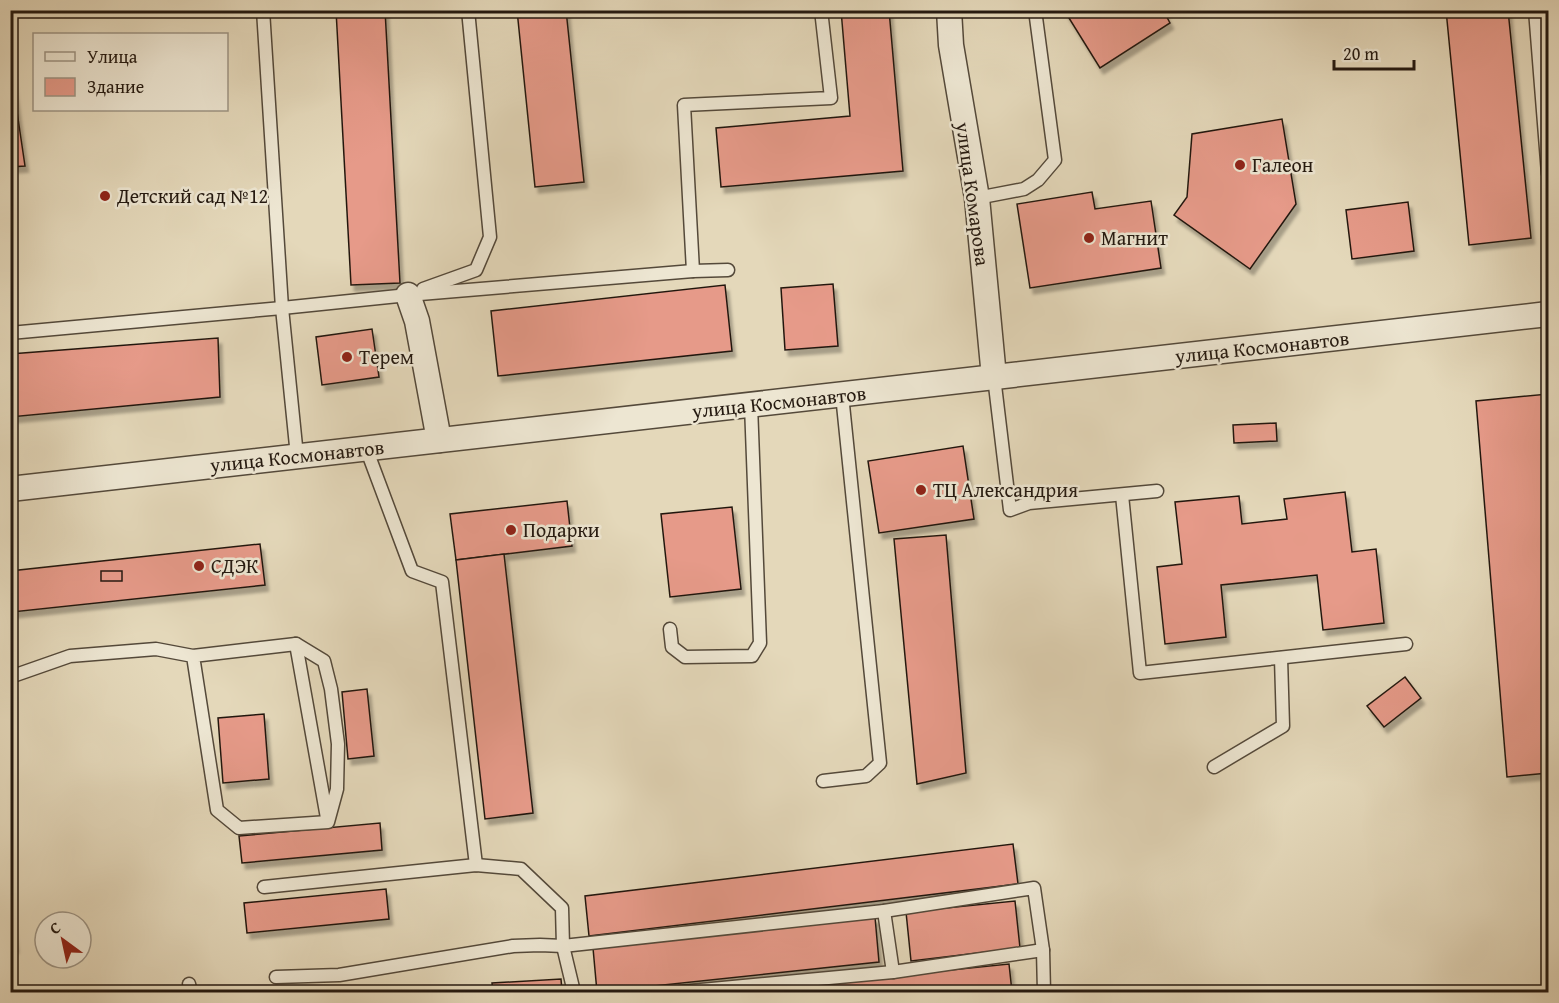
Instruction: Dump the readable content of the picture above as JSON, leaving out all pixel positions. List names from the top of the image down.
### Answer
{
  "streets": {
    "street": ["улица Комарова", "улица Космонавтов"]
  },
  "crossings": [
    ["улица Комарова", "улица Космонавтов"]
  ],
  "places": [
    "Галеон",
    "Детский сад №12",
    "Магнит",
    "Терем",
    "ТЦ Александрия",
    "Подарки",
    "СДЭК"
  ],
  "legend": ["Улица", "Здание"],
  "scale_bar": "20 m",
  "north": "top left"
}
